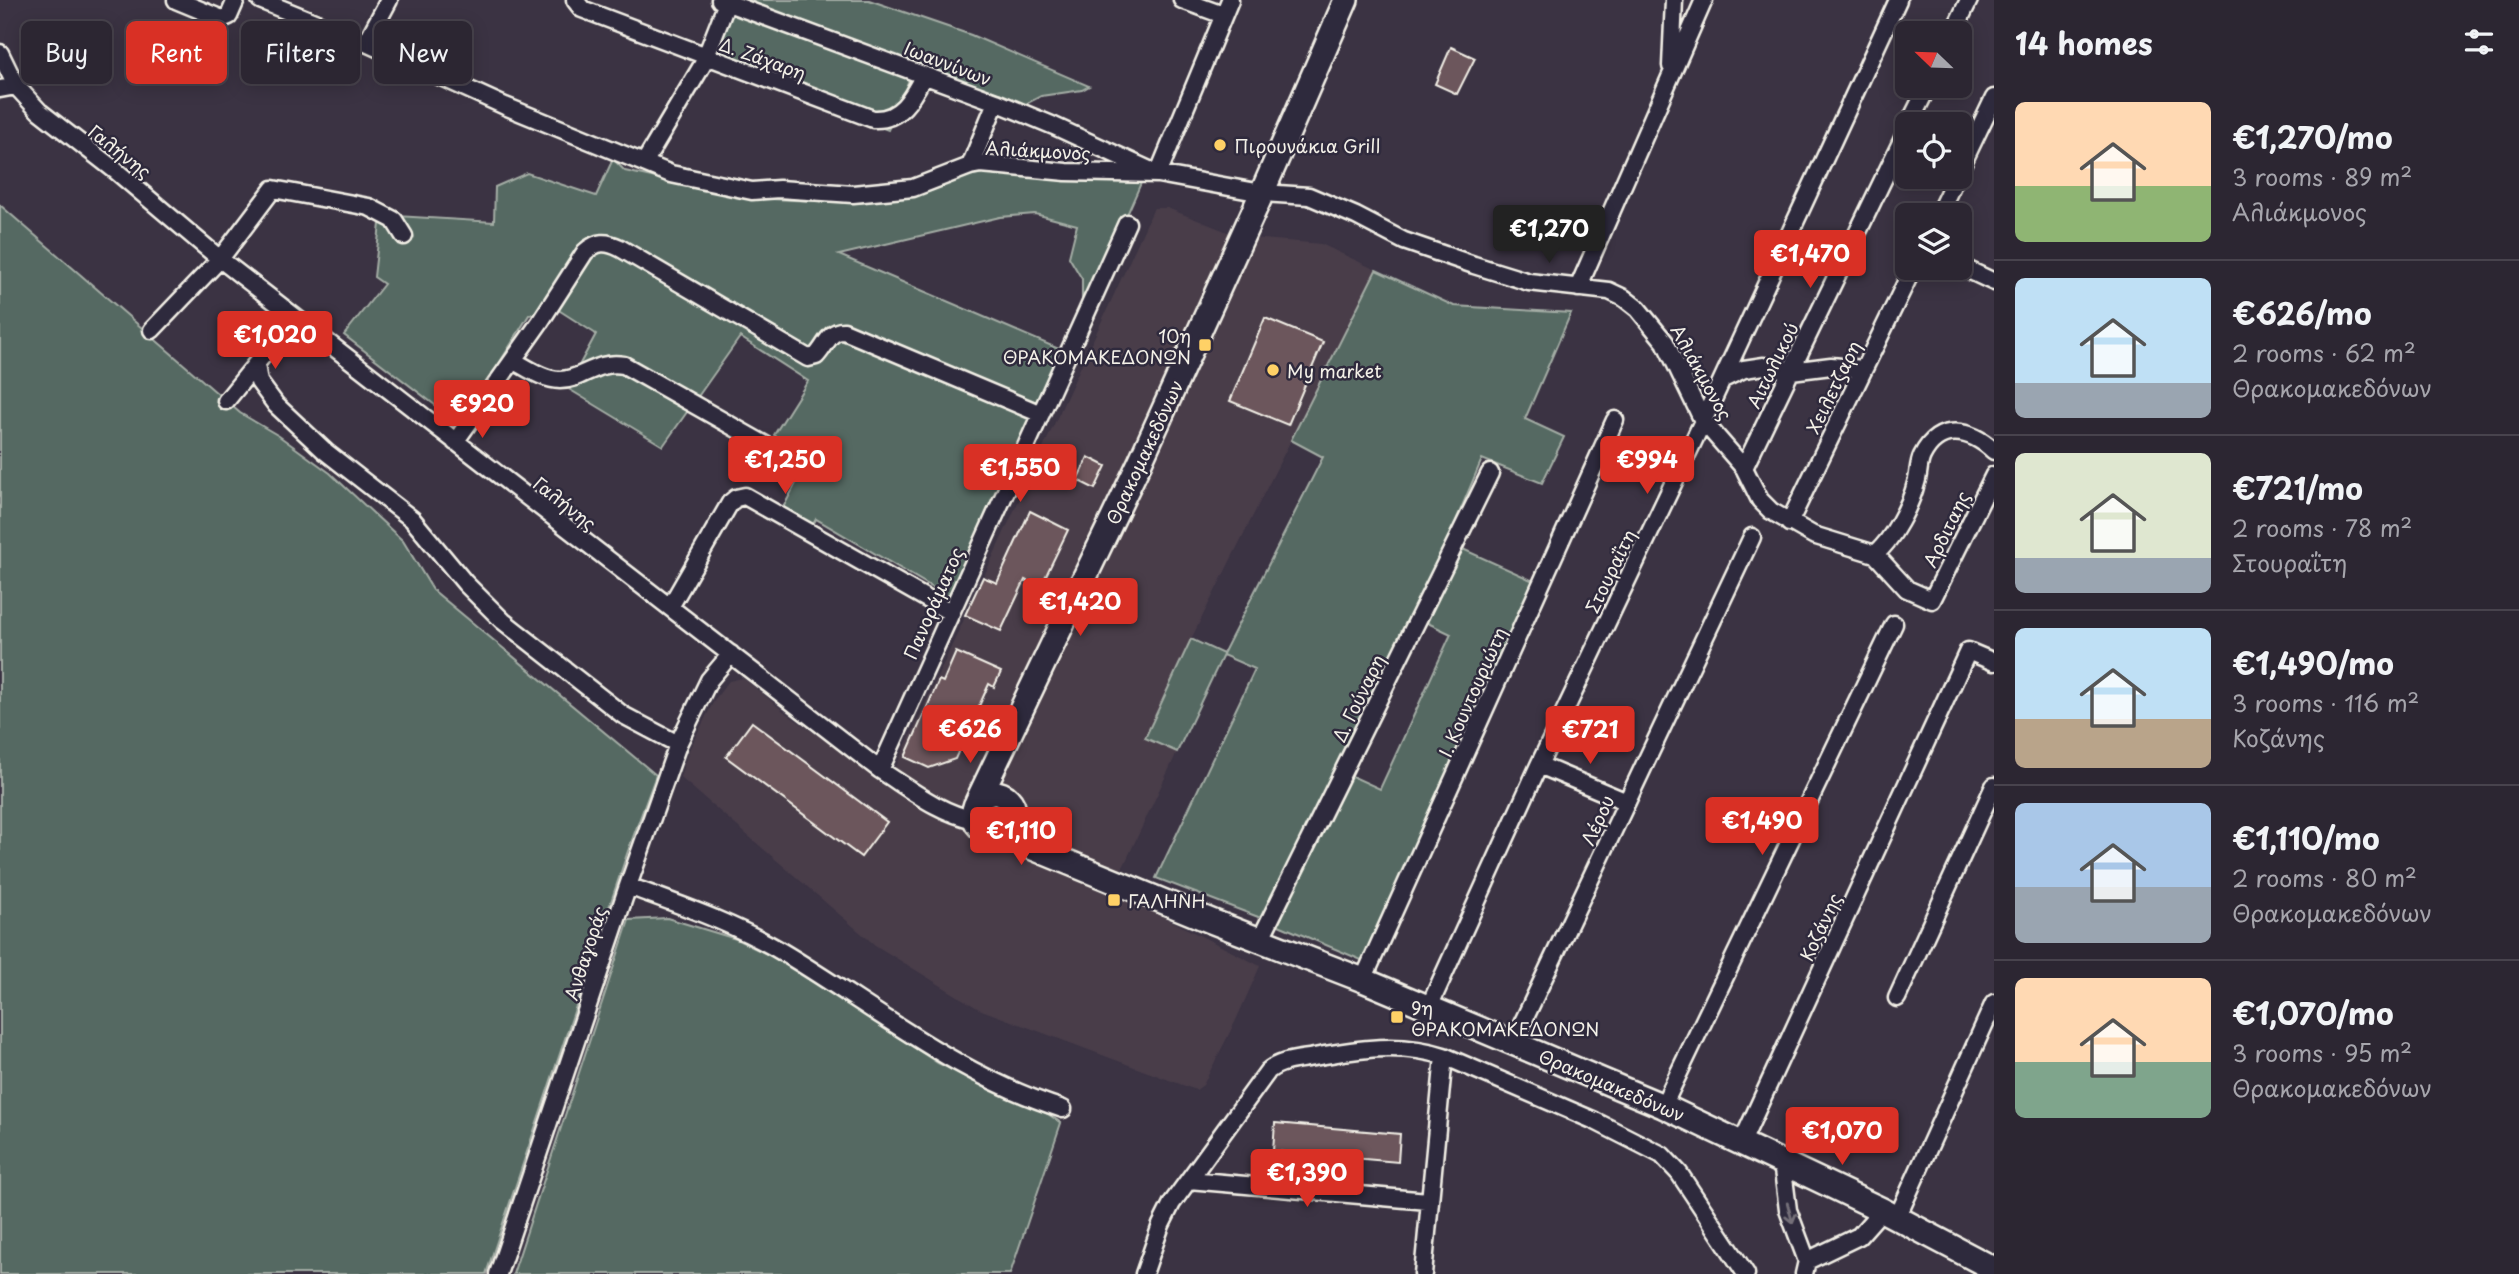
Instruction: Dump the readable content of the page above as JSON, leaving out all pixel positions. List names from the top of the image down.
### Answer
{
  "streets": {
    "main road": ["Θρακομακεδόνων"],
    "street": [
      "Δ. Ζάχαρη",
      "Ιωαννίνων",
      "Αλιάκμονος",
      "Γαλήνης",
      "Αιτωλικού",
      "Χειλετζαρη",
      "Αρδιταης",
      "Στουραΐτη",
      "Πανοράματος",
      "Ι. Κουντουριώτη",
      "Δ. Γούναρη",
      "Λέρου",
      "Κοζάνης",
      "Ανθαγοράς"
    ]
  },
  "crossings": [
    ["Δ. Ζάχαρη", "Ιωαννίνων"],
    ["Ιωαννίνων", "Αλιάκμονος"],
    ["Αλιάκμονος", "Αιτωλικού"],
    ["Αλιάκμονος", "Χειλετζαρη"],
    ["Αλιάκμονος", "Θρακομακεδόνων"],
    ["Αλιάκμονος", "Αρδιταης"],
    ["Αλιάκμονος", "Στουραΐτη"],
    ["Γαλήνης", "Θρακομακεδόνων"],
    ["Γαλήνης", "Πανοράματος"],
    ["Γαλήνης", "Ανθαγοράς"],
    ["Θρακομακεδόνων", "Στουραΐτη"],
    ["Θρακομακεδόνων", "Ι. Κουντουριώτη"],
    ["Θρακομακεδόνων", "Δ. Γούναρη"],
    ["Θρακομακεδόνων", "Λέρου"],
    ["Θρακομακεδόνων", "Κοζάνης"]
  ],
  "places": {
    "other": ["Πιρουνάκια Grill", "My market"],
    "transit": ["10η ΘΡΑΚΟΜΑΚΕΔΟΝΩΝ", "ΓΑΛΗΝΗ", "9η ΘΡΑΚΟΜΑΚΕΔΟΝΩΝ"]
  },
  "north": "top left",
  "page": {
    "heading": "14 homes",
    "chip": [
      "Buy",
      "Rent",
      "Filters",
      "New"
    ],
    "list": [
      {
        "name": "€1,270/mo",
        "note": "3 rooms · 89 m² · Αλιάκμονος"
      },
      {
        "name": "€626/mo",
        "note": "2 rooms · 62 m² · Θρακομακεδόνων"
      },
      {
        "name": "€721/mo",
        "note": "2 rooms · 78 m² · Στουραΐτη"
      },
      {
        "name": "€1,490/mo",
        "note": "3 rooms · 116 m² · Κοζάνης"
      },
      {
        "name": "€1,110/mo",
        "note": "2 rooms · 80 m² · Θρακομακεδόνων"
      },
      {
        "name": "€1,070/mo",
        "note": "3 rooms · 95 m² · Θρακομακεδόνων"
      }
    ],
    "price": [
      "€1,270",
      "€1,470",
      "€1,020",
      "€920",
      "€1,250",
      "€994",
      "€1,550",
      "€1,420",
      "€626",
      "€721",
      "€1,490",
      "€1,110",
      "€1,070",
      "€1,390"
    ]
  }
}
